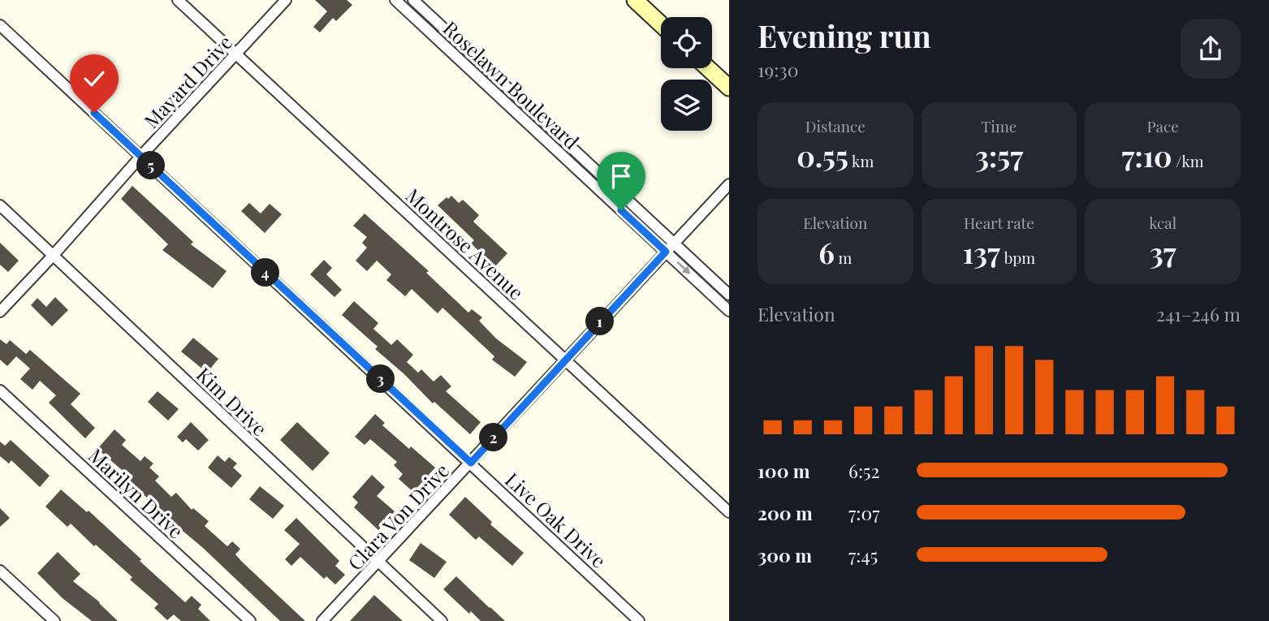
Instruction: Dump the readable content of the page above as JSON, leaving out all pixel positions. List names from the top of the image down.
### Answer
{
  "streets": {
    "street": [
      "Mayard Drive",
      "Roselawn Boulevard",
      "Montrose Avenue",
      "Kim Drive",
      "Marilyn Drive",
      "Clara Von Drive",
      "Live Oak Drive"
    ]
  },
  "crossings": [
    ["Mayard Drive", "Montrose Avenue"],
    ["Mayard Drive", "Kim Drive"],
    ["Mayard Drive", "Live Oak Drive"],
    ["Roselawn Boulevard", "Clara Von Drive"],
    ["Montrose Avenue", "Clara Von Drive"],
    ["Kim Drive", "Clara Von Drive"],
    ["Clara Von Drive", "Live Oak Drive"]
  ],
  "page": {
    "heading": ["Evening run", "19:30"],
    "stats": [
      ["Distance", "0.55 km"],
      ["Time", "3:57"],
      ["Pace", "7:10 /km"],
      ["Elevation", "6 m"],
      ["Heart rate", "137 bpm"],
      ["kcal", "37"]
    ],
    "pins": [
      "5",
      "4",
      "1",
      "3",
      "2"
    ],
    "chart": ["Elevation", "241–246 m"],
    "list": [
      {
        "name": "100 m",
        "note": "6:52"
      },
      {
        "name": "200 m",
        "note": "7:07"
      },
      {
        "name": "300 m",
        "note": "7:45"
      }
    ]
  }
}
